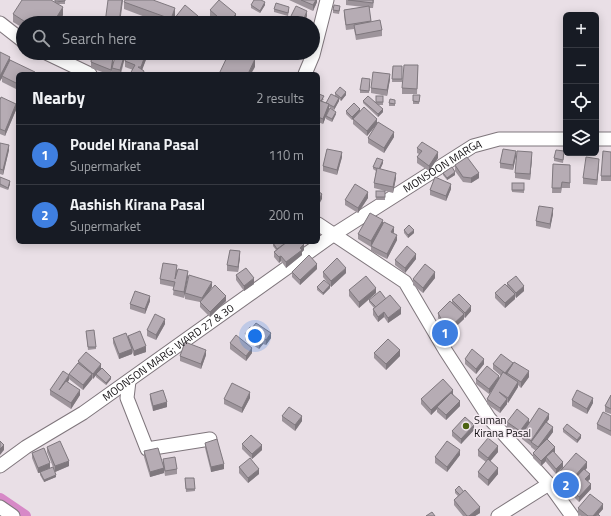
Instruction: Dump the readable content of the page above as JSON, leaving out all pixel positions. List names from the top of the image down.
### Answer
{
  "streets": {
    "street": ["MONSOON MARGA", "MOONSON MARG; WARD 27 & 30"]
  },
  "crossings": [
    ["MONSOON MARGA", "MOONSON MARG; WARD 27 & 30"]
  ],
  "places": ["Suman Kirana Pasal"],
  "page": {
    "map_buttons": ["+", "−"],
    "search": "Search here",
    "heading": ["Nearby", "2 results"],
    "list": [
      {
        "mark": "1",
        "name": "Poudel Kirana Pasal",
        "note": "Supermarket",
        "value": "110 m"
      },
      {
        "mark": "2",
        "name": "Aashish Kirana Pasal",
        "note": "Supermarket",
        "value": "200 m"
      }
    ],
    "pins": ["1", "2"]
  }
}
